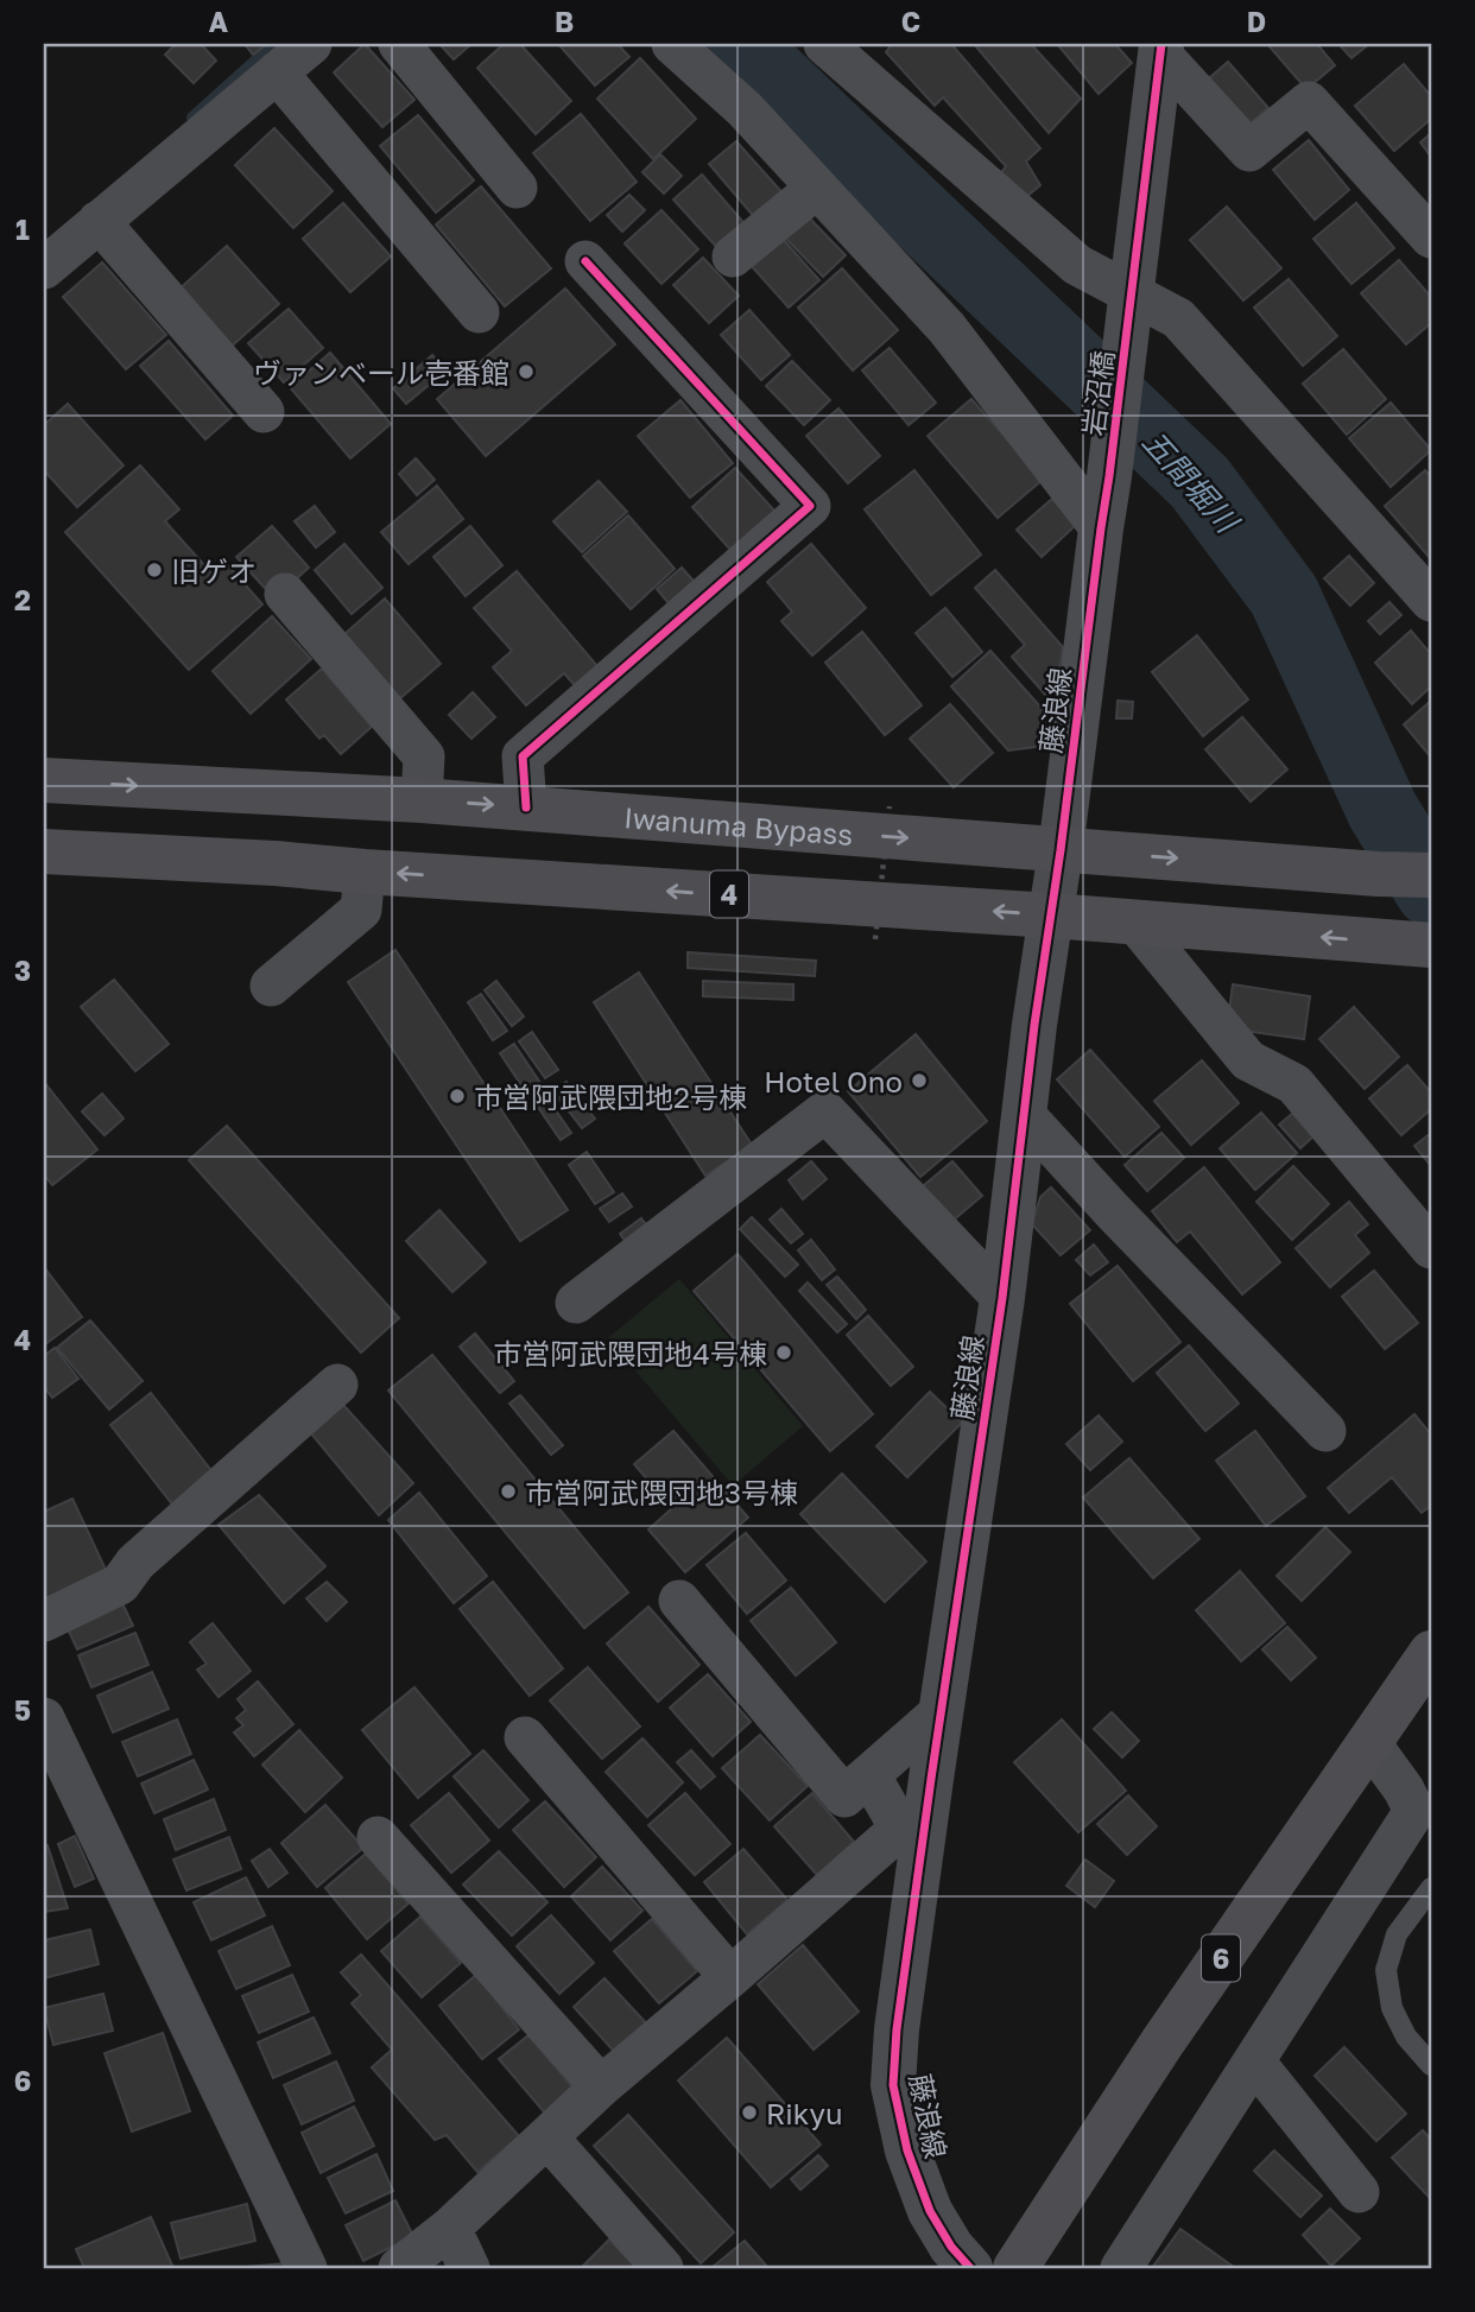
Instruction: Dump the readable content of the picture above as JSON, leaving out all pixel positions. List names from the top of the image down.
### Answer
{
  "streets": {
    "highway": ["Iwanuma Bypass", "4", "6"],
    "street": ["岩沼橋", "藤浪線"]
  },
  "crossings": [
    ["岩沼橋", "藤浪線"],
    ["藤浪線", "Iwanuma Bypass"],
    ["藤浪線", "4"]
  ],
  "water": ["五間堀川"],
  "places": [
    "ヴァンベール壱番館",
    "旧ゲオ",
    "Hotel Ono",
    "市営阿武隈団地2号棟",
    "市営阿武隈団地4号棟",
    "市営阿武隈団地3号棟",
    "Rikyu"
  ],
  "grid": {
    "columns": [
      "A",
      "B",
      "C",
      "D"
    ],
    "rows": [
      "1",
      "2",
      "3",
      "4",
      "5",
      "6"
    ]
  }
}
